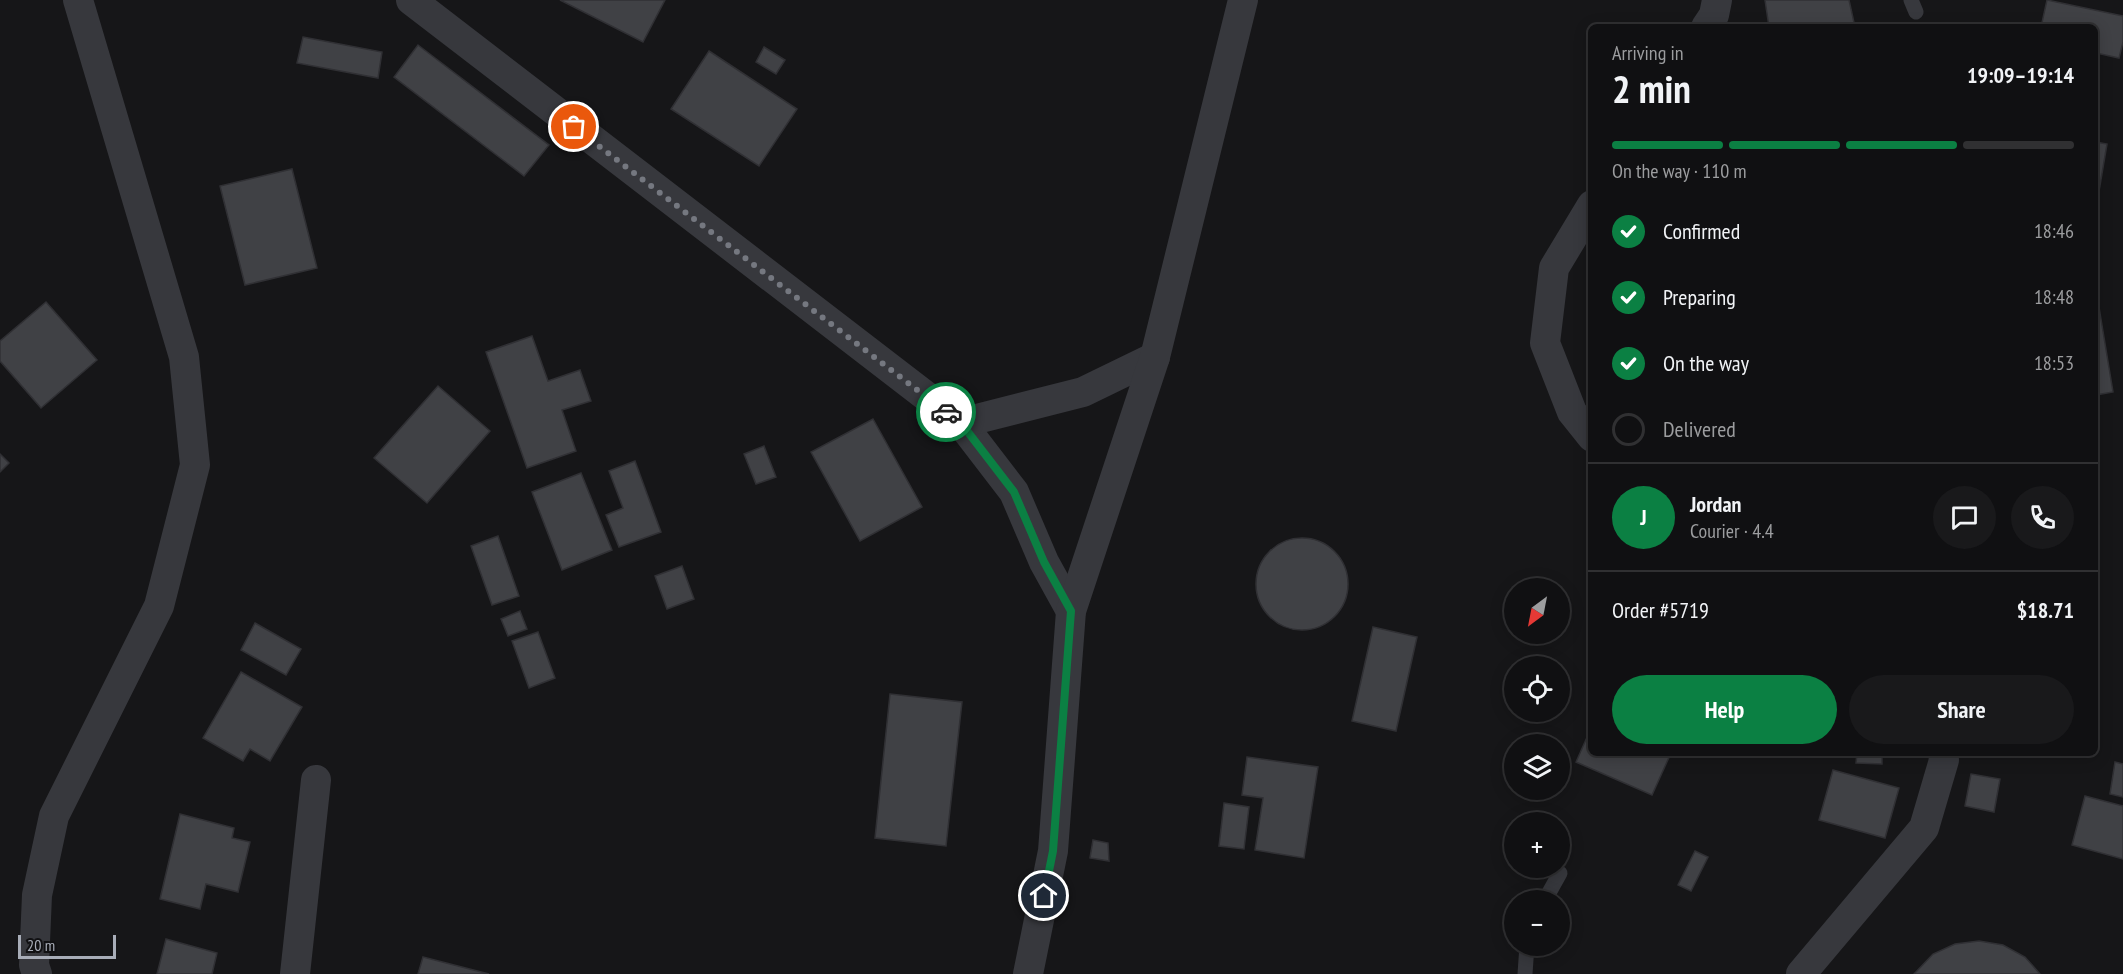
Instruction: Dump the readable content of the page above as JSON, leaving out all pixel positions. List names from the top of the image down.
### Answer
{
  "scale_bar": "20 m",
  "north": "bottom left",
  "page": {
    "heading": ["2 min", "Arriving in", "19:09–19:14"],
    "panel": [
      "Jordan",
      "Courier · 4.4",
      "Order #5719",
      "$18.71"
    ],
    "bar": "On the way · 110 m",
    "list": [
      ["Confirmed", "18:46"],
      ["Preparing", "18:48"],
      ["On the way", "18:53"],
      "Delivered"
    ],
    "round": "J",
    "map_buttons": ["+", "−"],
    "buttons": ["Help", "Share"],
    "scale": "20 m"
  }
}
